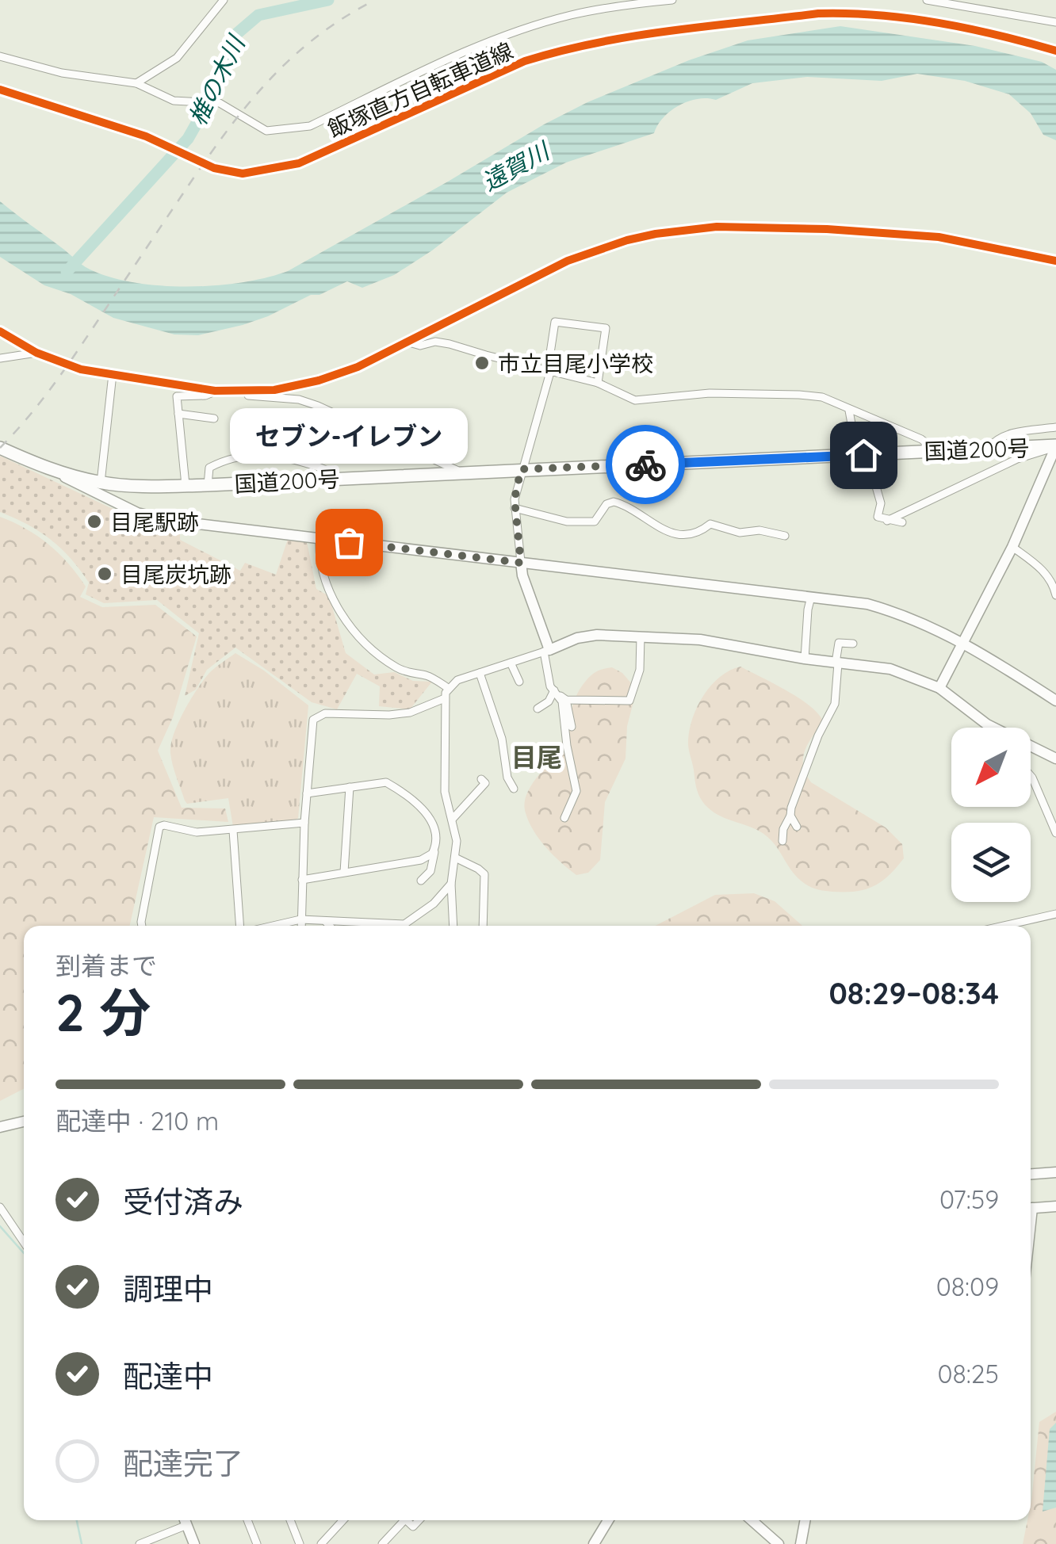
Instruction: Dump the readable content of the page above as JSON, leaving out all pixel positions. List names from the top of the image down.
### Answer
{
  "streets": {
    "highway": ["国道200号"],
    "cycle path": ["飯塚直方自転車道線"]
  },
  "districts": ["目尾"],
  "water": ["椎の木川", "遠賀川"],
  "places": [
    "市立目尾小学校",
    "目尾駅跡",
    "セブン-イレブン",
    "目尾炭坑跡"
  ],
  "north": "bottom left",
  "page": {
    "bubble": "セブン-イレブン",
    "heading": ["2 分", "到着まで", "08:29–08:34"],
    "bar": "配達中 · 210 m",
    "list": [
      ["受付済み", "07:59"],
      ["調理中", "08:09"],
      ["配達中", "08:25"],
      "配達完了"
    ]
  }
}
